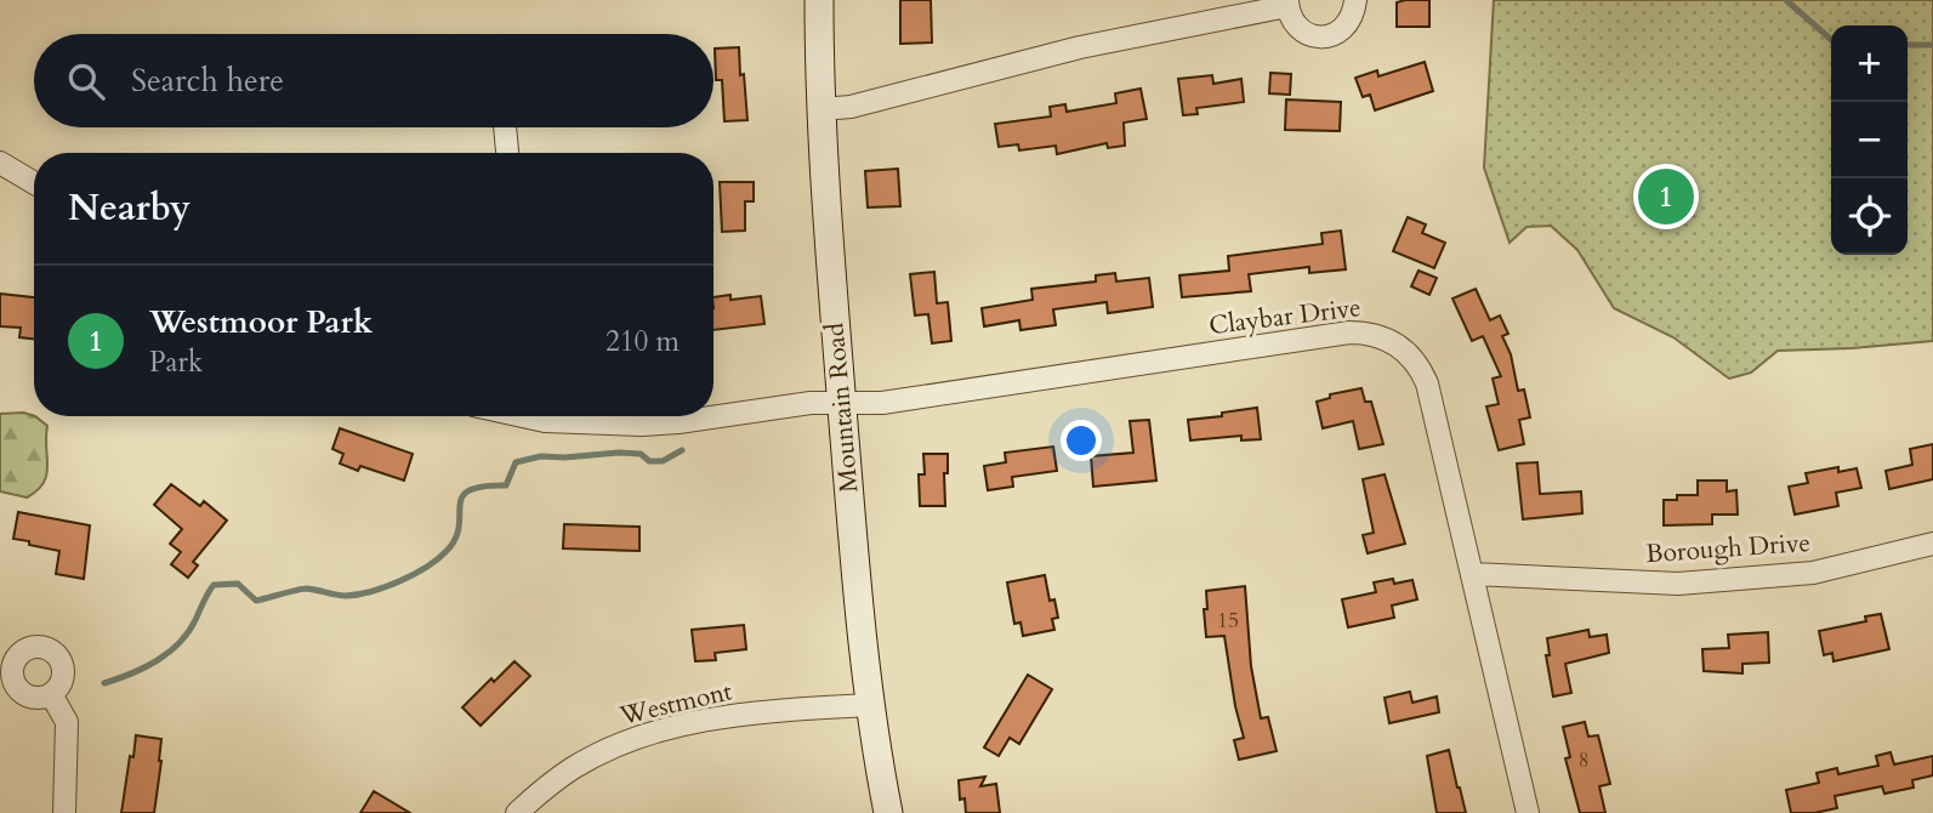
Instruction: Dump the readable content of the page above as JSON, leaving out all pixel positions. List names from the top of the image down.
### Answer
{
  "streets": {
    "main road": ["Mountain Road"],
    "street": ["Claybar Drive", "Borough Drive", "Westmont"]
  },
  "crossings": [
    ["Claybar Drive", "Mountain Road"],
    ["Claybar Drive", "Borough Drive"],
    ["Mountain Road", "Westmont"]
  ],
  "house_numbers": ["15", "8"],
  "page": {
    "map_buttons": ["+", "−"],
    "search": "Search here",
    "heading": "Nearby",
    "pins": "1",
    "list": [
      {
        "mark": "1",
        "name": "Westmoor Park",
        "note": "Park",
        "value": "210 m"
      }
    ]
  }
}
